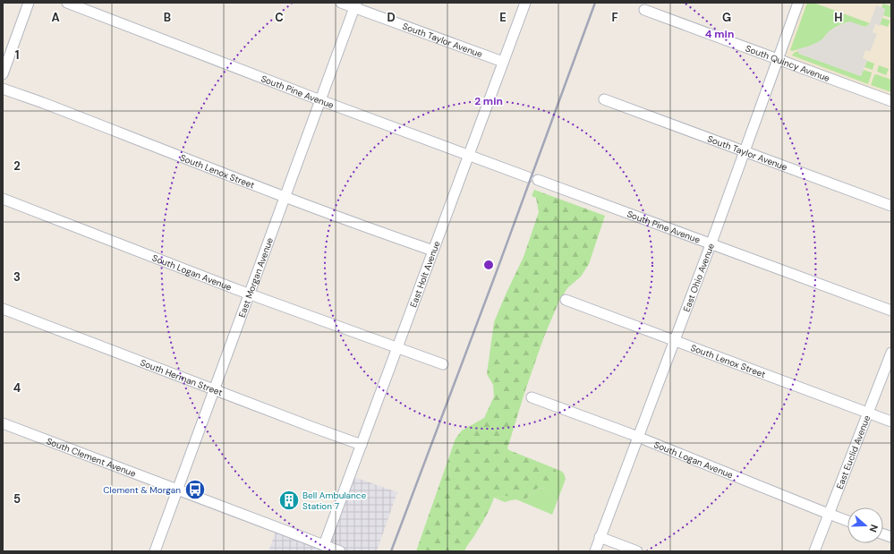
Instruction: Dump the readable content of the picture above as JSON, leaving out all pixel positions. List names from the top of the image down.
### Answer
{
  "streets": {
    "street": [
      "South Taylor Avenue",
      "South Quincy Avenue",
      "South Pine Avenue",
      "South Lenox Street",
      "South Logan Avenue",
      "East Holt Avenue",
      "East Morgan Avenue",
      "East Ohio Avenue",
      "South Herman Street",
      "East Euclid Avenue",
      "South Clement Avenue"
    ]
  },
  "crossings": [
    ["South Taylor Avenue", "East Holt Avenue"],
    ["South Taylor Avenue", "East Morgan Avenue"],
    ["South Taylor Avenue", "East Ohio Avenue"],
    ["South Quincy Avenue", "East Ohio Avenue"],
    ["South Pine Avenue", "East Holt Avenue"],
    ["South Pine Avenue", "East Morgan Avenue"],
    ["South Pine Avenue", "East Ohio Avenue"],
    ["South Lenox Street", "East Holt Avenue"],
    ["South Lenox Street", "East Morgan Avenue"],
    ["South Lenox Street", "East Ohio Avenue"],
    ["South Lenox Street", "East Euclid Avenue"],
    ["South Logan Avenue", "East Holt Avenue"],
    ["South Logan Avenue", "East Morgan Avenue"],
    ["South Logan Avenue", "East Ohio Avenue"],
    ["South Logan Avenue", "East Euclid Avenue"],
    ["East Holt Avenue", "South Herman Street"],
    ["East Holt Avenue", "South Clement Avenue"],
    ["East Morgan Avenue", "South Herman Street"],
    ["East Morgan Avenue", "South Clement Avenue"]
  ],
  "places": {
    "bus stop": ["Clement & Morgan"],
    "building": ["Bell Ambulance Station 7"]
  },
  "north": "right",
  "grid": {
    "columns": [
      "A",
      "B",
      "C",
      "D",
      "E",
      "F",
      "G",
      "H"
    ],
    "rows": [
      "1",
      "2",
      "3",
      "4",
      "5"
    ]
  },
  "rings": ["4 min", "2 min"]
}
